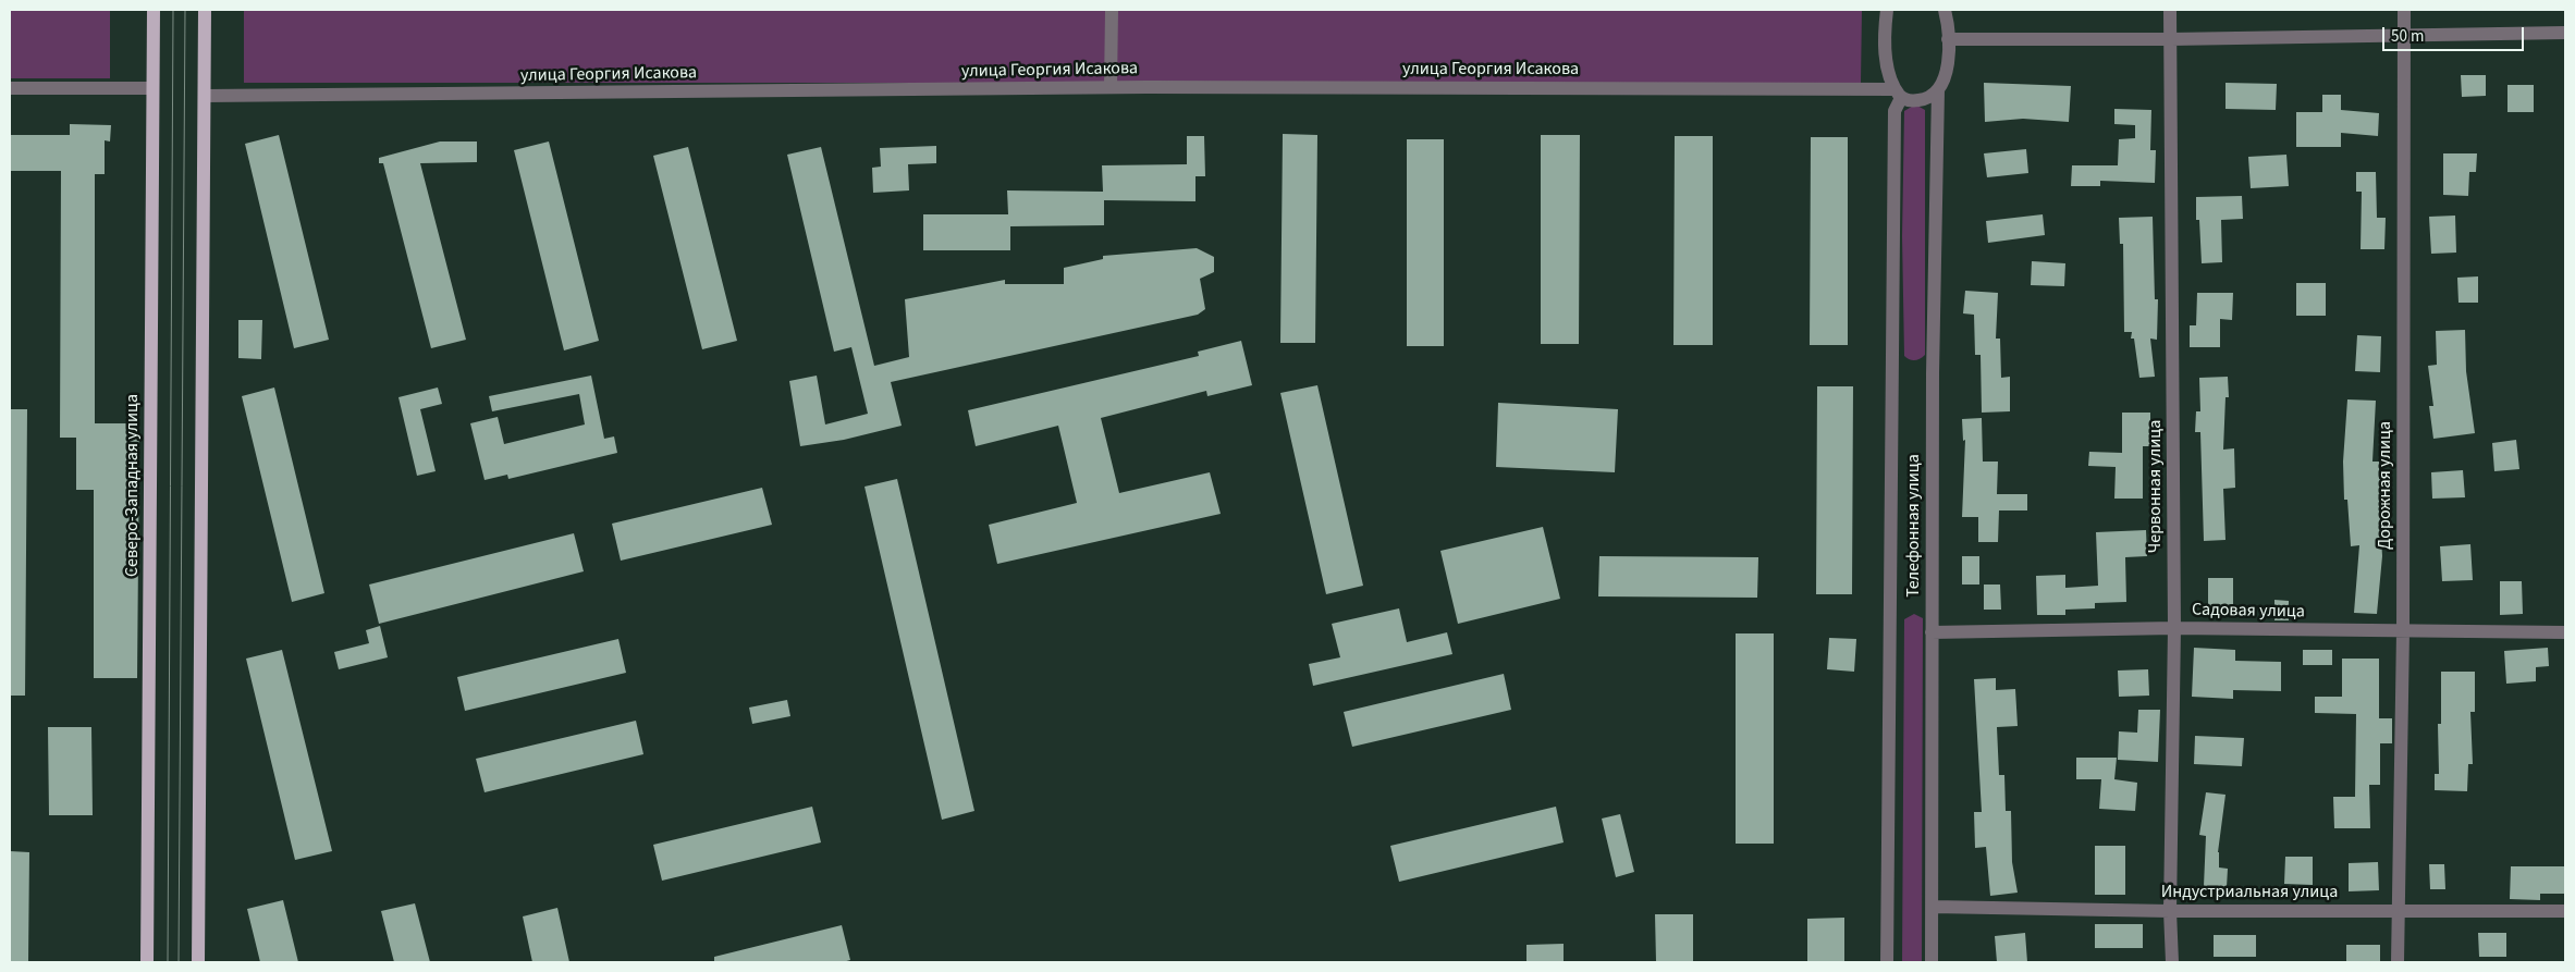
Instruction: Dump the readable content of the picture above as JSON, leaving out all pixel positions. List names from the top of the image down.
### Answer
{
  "streets": {
    "main road": ["Северо-Западная улица"],
    "street": [
      "улица Георгия Исакова",
      "Дорожная улица",
      "Червонная улица",
      "Телефонная улица",
      "Садовая улица",
      "Индустриальная улица"
    ]
  },
  "crossings": [
    ["улица Георгия Исакова", "Телефонная улица"],
    ["Дорожная улица", "Садовая улица"],
    ["Дорожная улица", "Индустриальная улица"],
    ["Червонная улица", "Садовая улица"],
    ["Червонная улица", "Индустриальная улица"],
    ["Телефонная улица", "Садовая улица"],
    ["Телефонная улица", "Индустриальная улица"]
  ],
  "scale_bar": "50 m"
}
